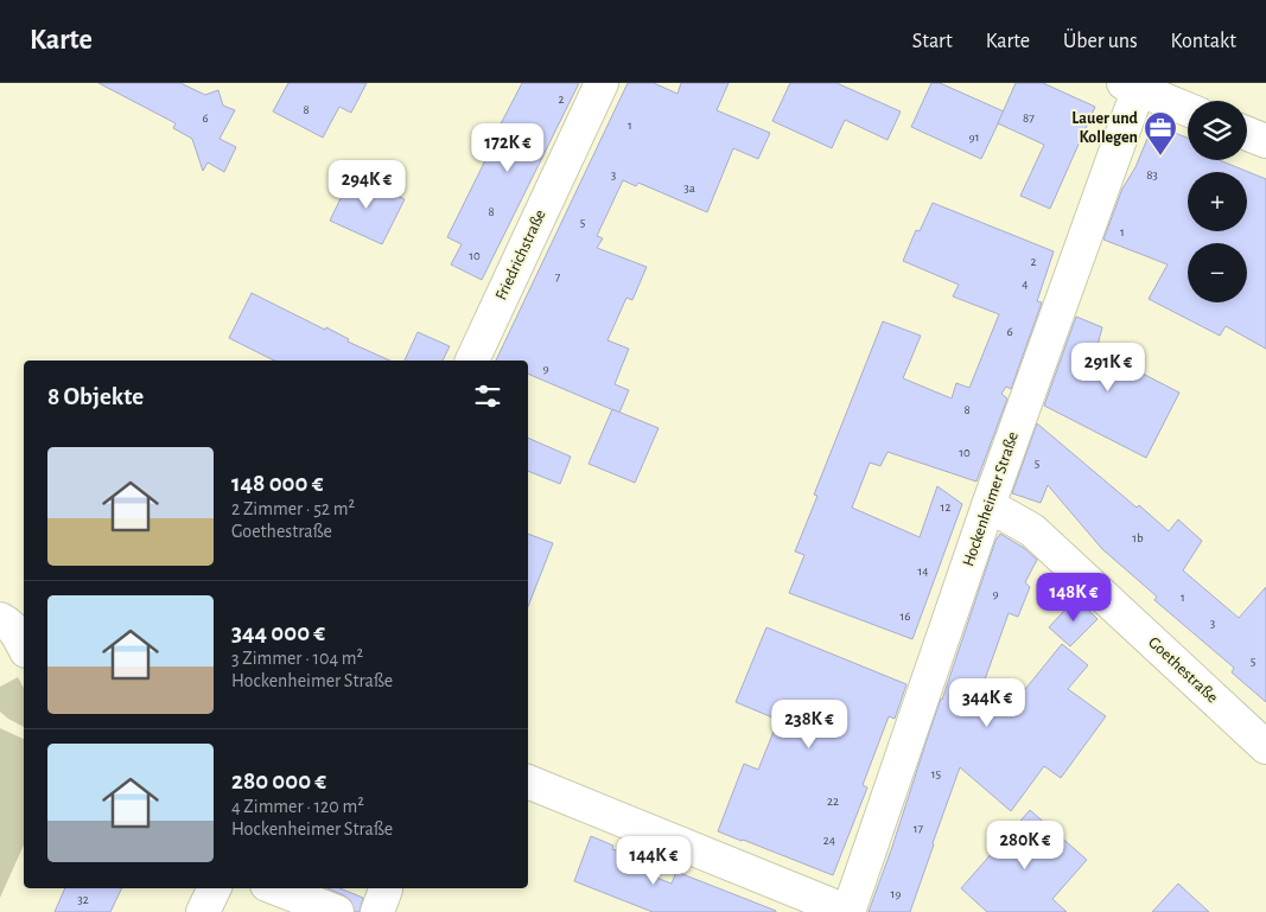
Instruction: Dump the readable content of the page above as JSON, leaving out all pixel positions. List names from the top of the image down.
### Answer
{
  "streets": {
    "street": ["Friedrichstraße", "Hockenheimer Straße", "Goethestraße"]
  },
  "crossings": [
    ["Hockenheimer Straße", "Goethestraße"]
  ],
  "places": {
    "office": ["Lauer und Kollegen"]
  },
  "house_numbers": [
    "2",
    "8",
    "6",
    "87",
    "1",
    "91",
    "3",
    "83",
    "3a",
    "8",
    "5",
    "1",
    "10",
    "2",
    "7",
    "4",
    "6",
    "9",
    "8",
    "10",
    "5",
    "12",
    "1b",
    "14",
    "9",
    "1",
    "16",
    "3",
    "5",
    "15",
    "22",
    "17",
    "24",
    "19",
    "32"
  ],
  "page": {
    "header": "Karte",
    "nav": [
      "Start",
      "Karte",
      "Über uns",
      "Kontakt"
    ],
    "map_buttons": ["+", "−"],
    "price": [
      "172K €",
      "294K €",
      "291K €",
      "148K €",
      "344K €",
      "238K €",
      "280K €",
      "144K €"
    ],
    "heading": "8 Objekte",
    "list": [
      {
        "name": "148 000 €",
        "note": "2 Zimmer · 52 m² · Goethestraße"
      },
      {
        "name": "344 000 €",
        "note": "3 Zimmer · 104 m² · Hockenheimer Straße"
      },
      {
        "name": "280 000 €",
        "note": "4 Zimmer · 120 m² · Hockenheimer Straße"
      }
    ]
  }
}
